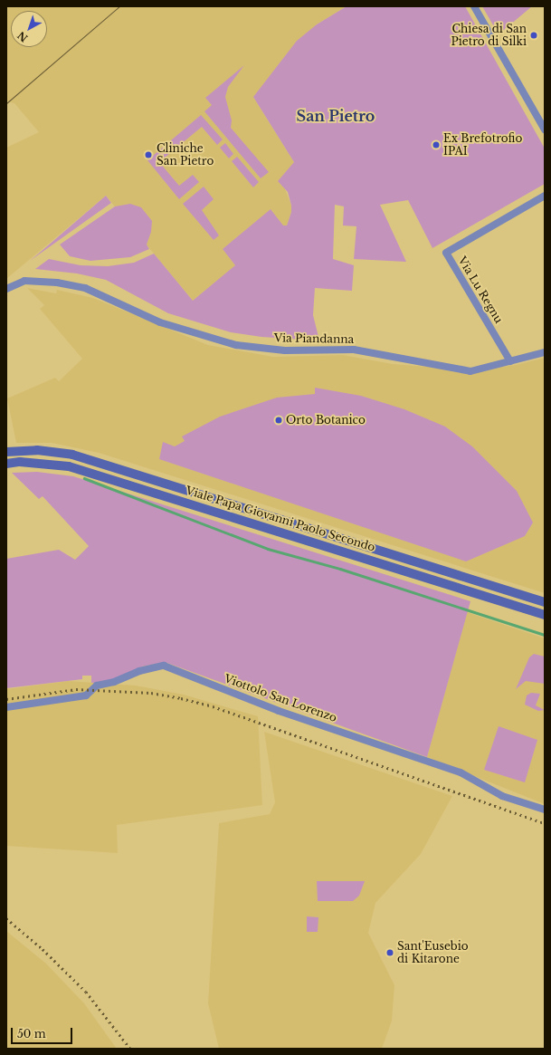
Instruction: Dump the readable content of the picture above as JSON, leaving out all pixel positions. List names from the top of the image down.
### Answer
{
  "streets": {
    "main road": ["Viale Papa Giovanni Paolo Secondo"],
    "street": ["Via Lu Regnu", "Via Piandanna", "Viottolo San Lorenzo"]
  },
  "crossings": [
    ["Via Lu Regnu", "Via Piandanna"]
  ],
  "districts": ["San Pietro"],
  "places": [
    "Chiesa di San Pietro di Silki",
    "Ex Brefotrofio IPAI",
    "Cliniche San Pietro",
    "Orto Botanico",
    "Sant'Eusebio di Kitarone"
  ],
  "scale_bar": "50 m",
  "north": "bottom left"
}
